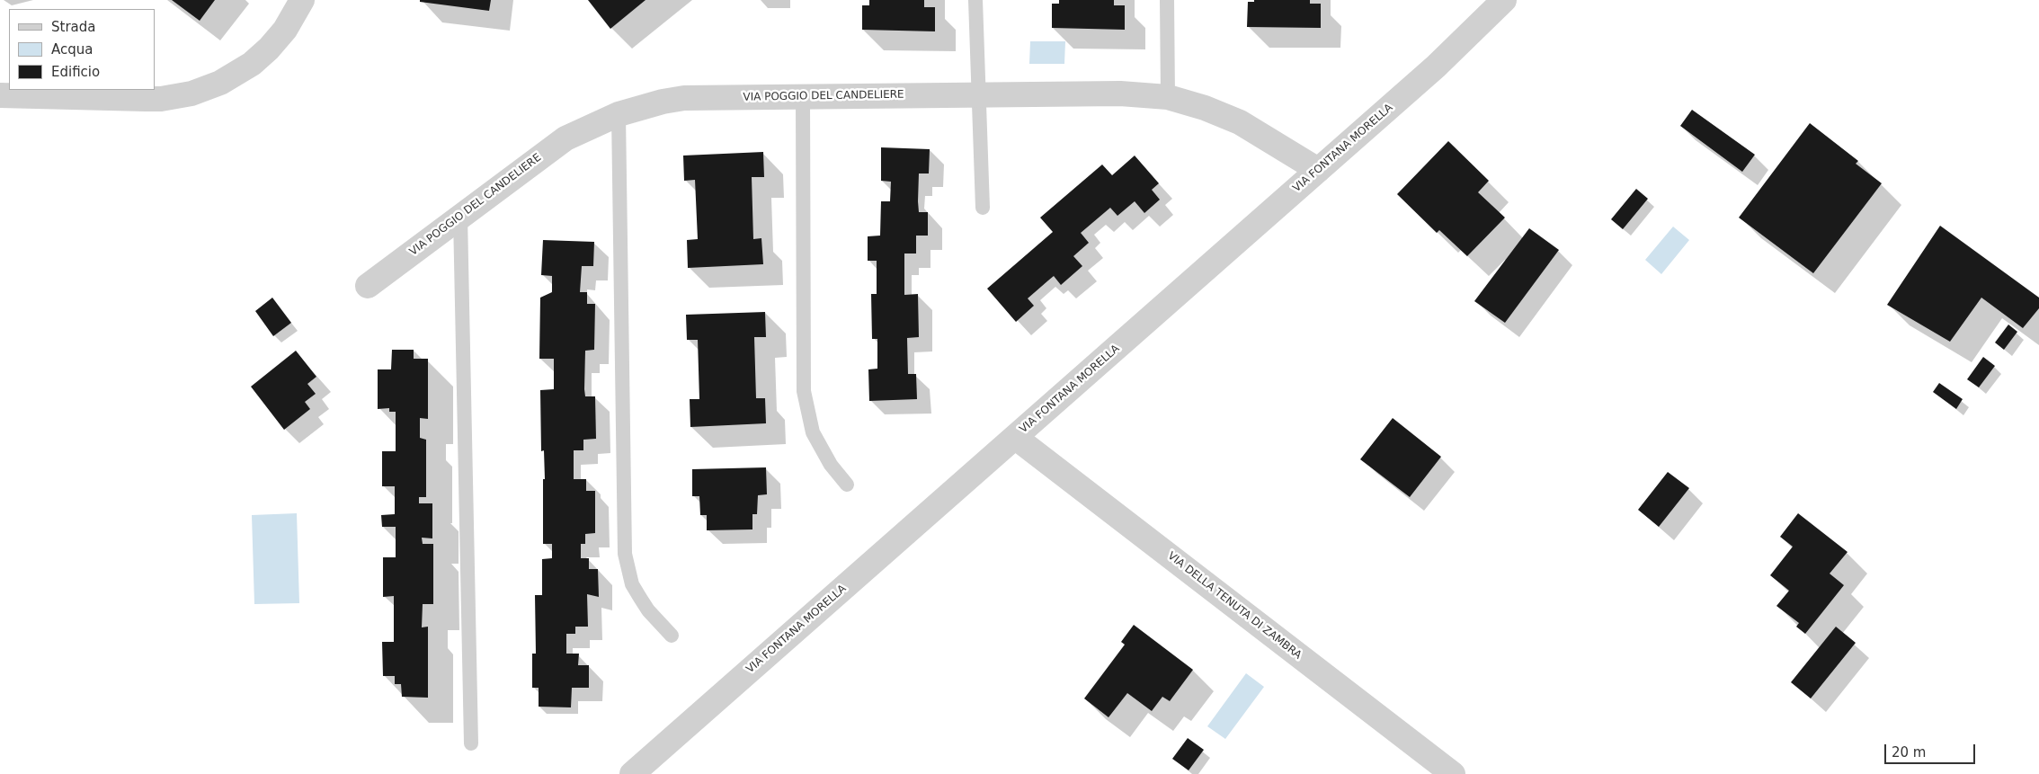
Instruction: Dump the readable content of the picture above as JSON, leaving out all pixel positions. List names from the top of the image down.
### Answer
{
  "streets": {
    "street": ["VIA POGGIO DEL CANDELIERE", "VIA FONTANA MORELLA", "VIA DELLA TENUTA DI ZAMBRA"]
  },
  "crossings": [
    ["VIA POGGIO DEL CANDELIERE", "VIA FONTANA MORELLA"],
    ["VIA FONTANA MORELLA", "VIA DELLA TENUTA DI ZAMBRA"]
  ],
  "legend": ["Strada", "Acqua", "Edificio"],
  "scale_bar": "20 m"
}
